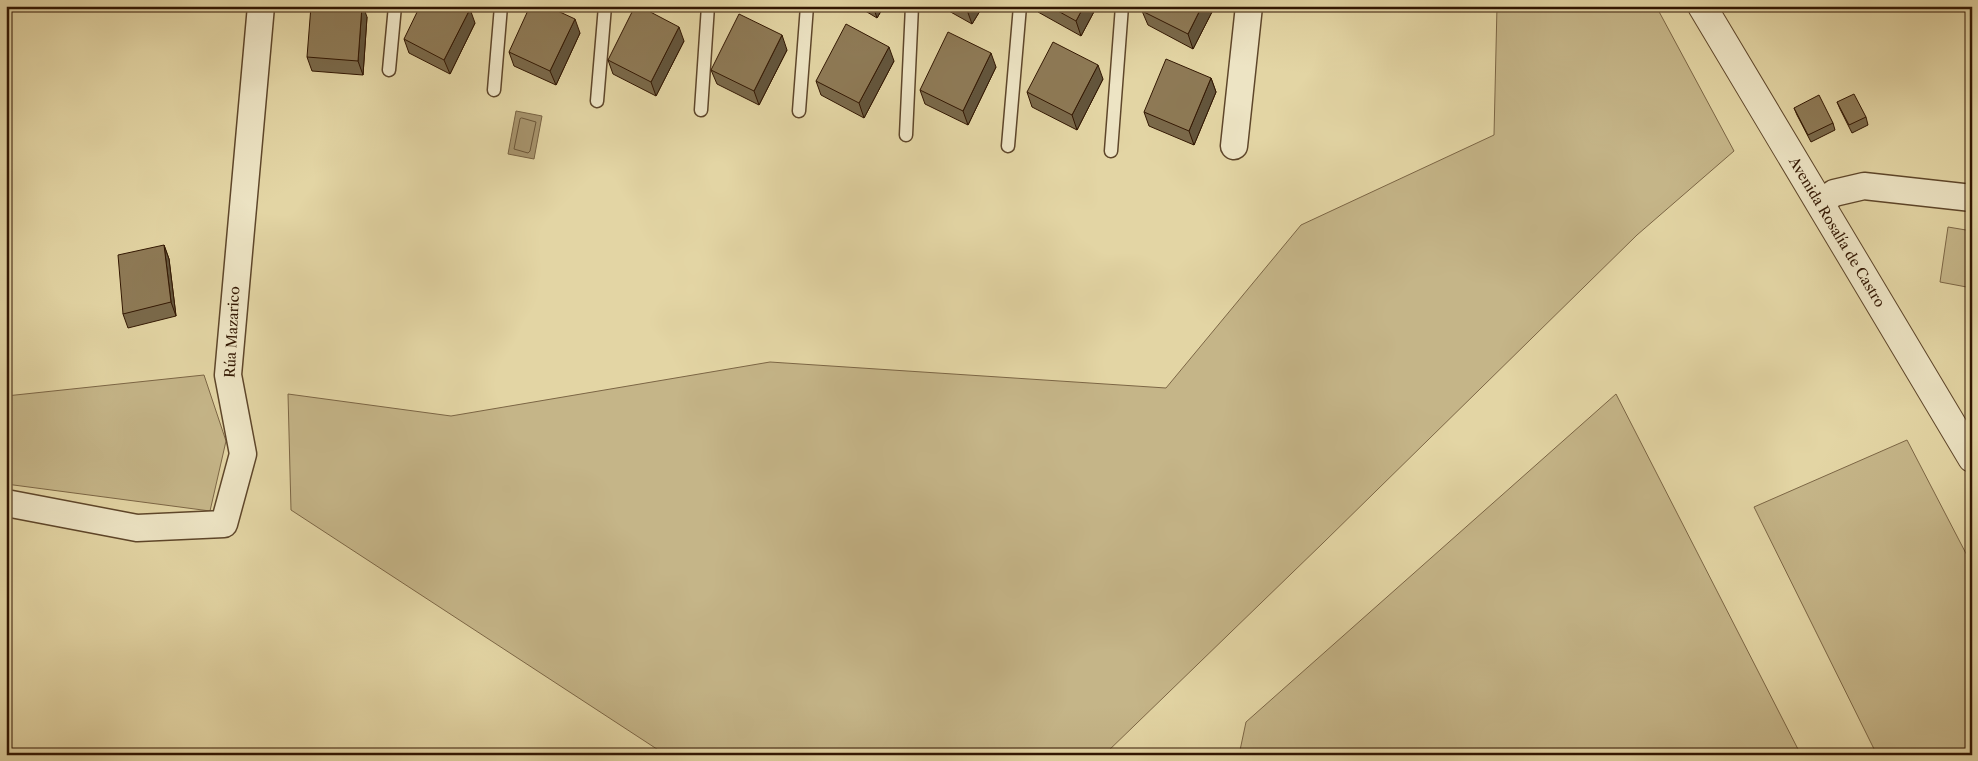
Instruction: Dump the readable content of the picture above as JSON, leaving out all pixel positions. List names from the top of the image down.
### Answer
{
  "streets": {
    "street": ["Avenida Rosalía de Castro", "Rúa Mazarico"]
  }
}
